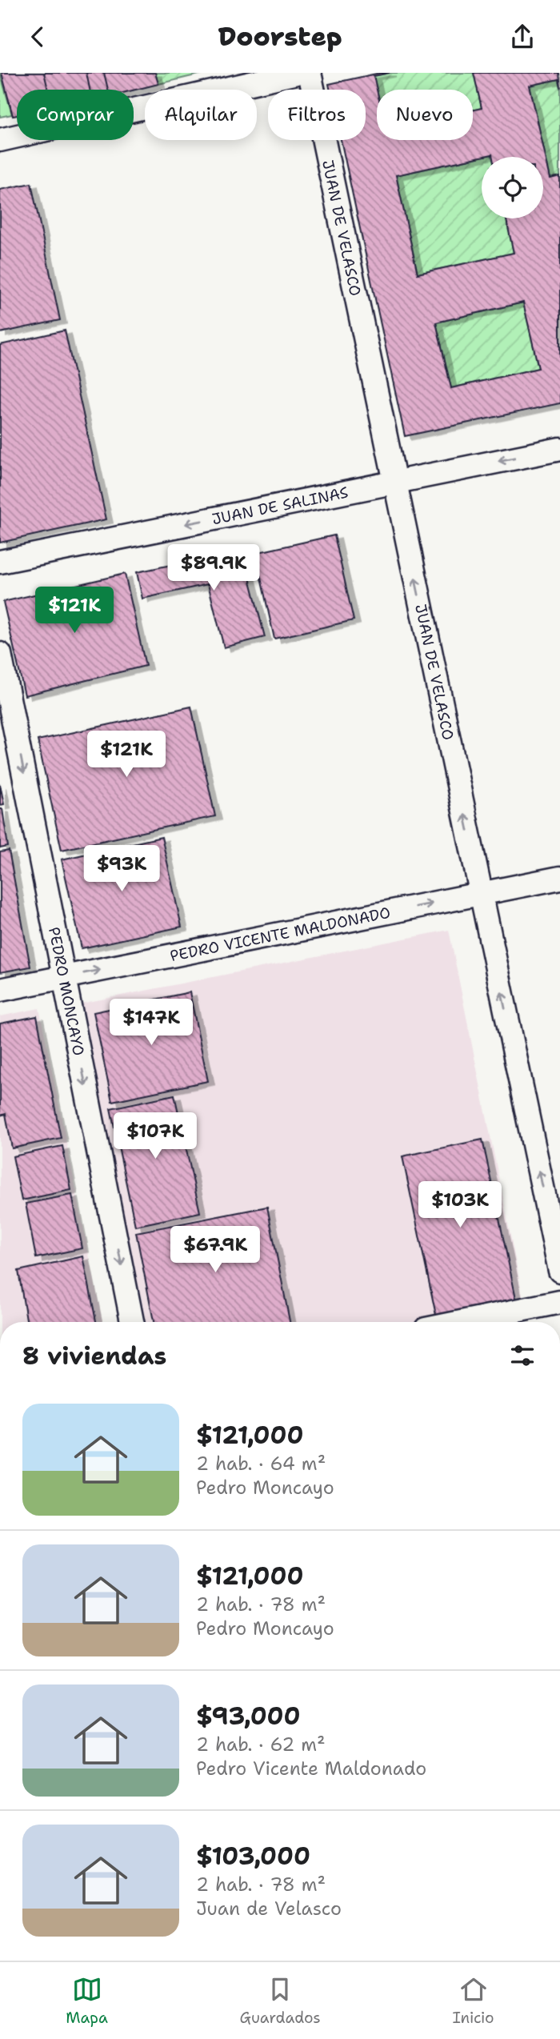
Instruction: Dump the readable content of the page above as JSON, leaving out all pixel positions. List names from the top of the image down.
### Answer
{
  "streets": {
    "street": [
      "JUAN DE VELASCO",
      "JUAN DE SALINAS",
      "PEDRO VICENTE MALDONADO",
      "PEDRO MONCAYO"
    ]
  },
  "crossings": [
    ["JUAN DE VELASCO", "JUAN DE SALINAS"],
    ["JUAN DE VELASCO", "PEDRO VICENTE MALDONADO"],
    ["PEDRO VICENTE MALDONADO", "PEDRO MONCAYO"]
  ],
  "one_way": [
    "JUAN DE VELASCO",
    "JUAN DE SALINAS",
    "PEDRO VICENTE MALDONADO",
    "PEDRO MONCAYO"
  ],
  "page": {
    "header": "Doorstep",
    "chip": [
      "Comprar",
      "Alquilar",
      "Filtros",
      "Nuevo"
    ],
    "price": [
      "$89.9K",
      "$121K",
      "$121K",
      "$93K",
      "$147K",
      "$107K",
      "$103K",
      "$67.9K"
    ],
    "heading": "8 viviendas",
    "list": [
      {
        "name": "$121,000",
        "note": "2 hab. · 64 m² · Pedro Moncayo"
      },
      {
        "name": "$121,000",
        "note": "2 hab. · 78 m² · Pedro Moncayo"
      },
      {
        "name": "$93,000",
        "note": "2 hab. · 62 m² · Pedro Vicente Maldonado"
      },
      {
        "name": "$103,000",
        "note": "2 hab. · 78 m² · Juan de Velasco"
      }
    ],
    "tabs": ["Mapa", "Guardados", "Inicio"]
  }
}
